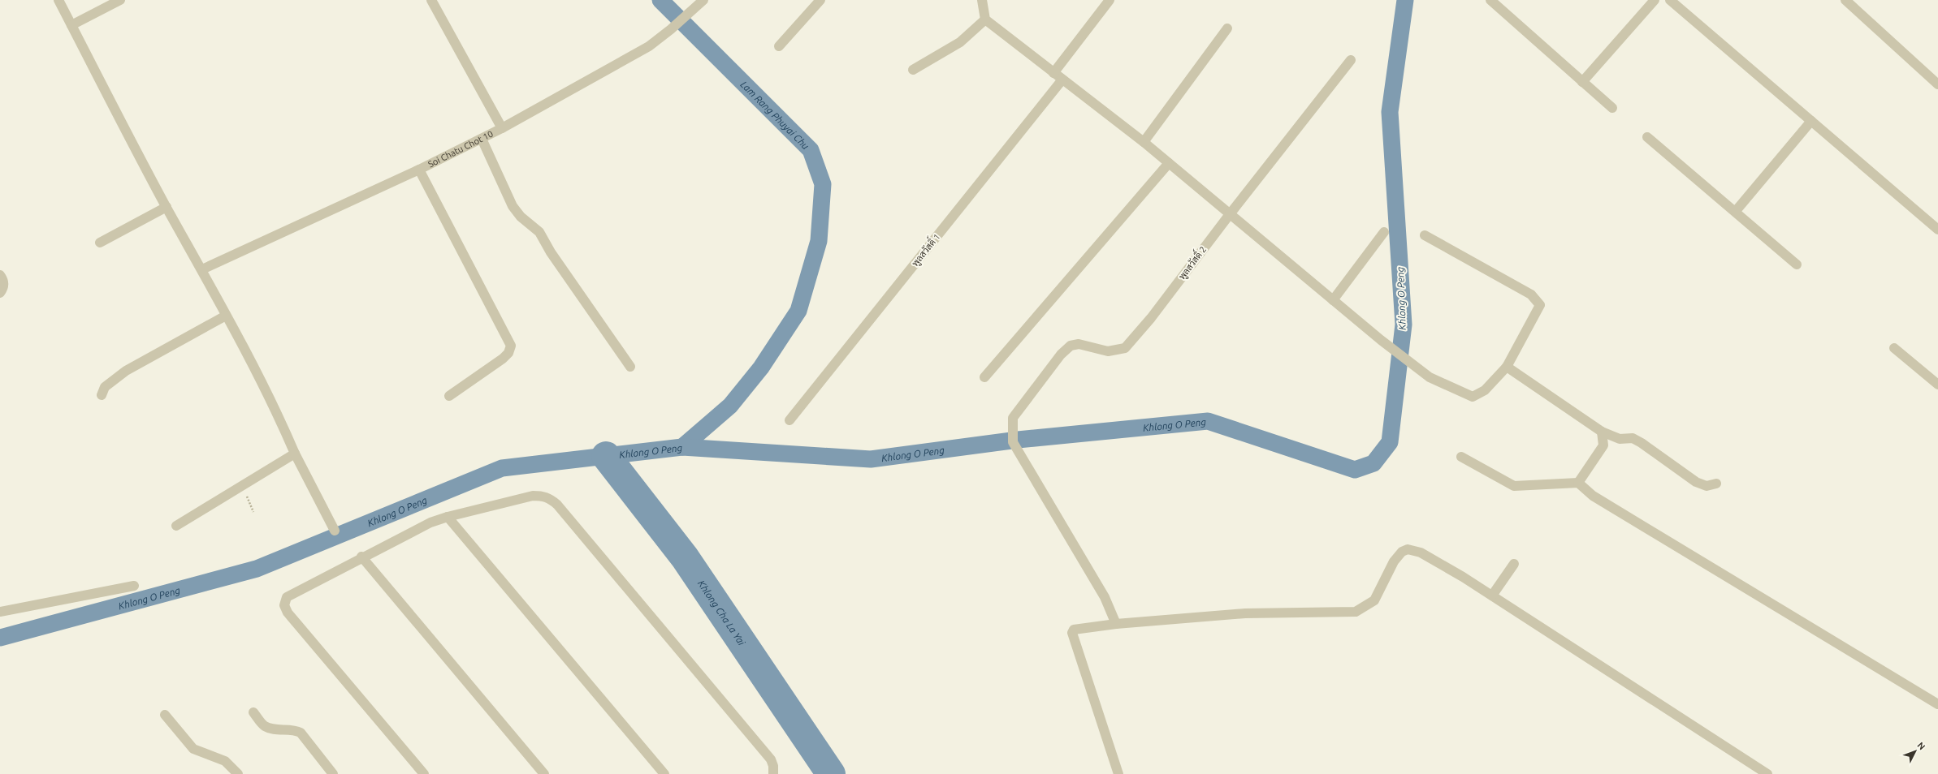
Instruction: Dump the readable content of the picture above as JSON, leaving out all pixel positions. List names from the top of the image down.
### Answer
{
  "streets": {
    "street": ["Soi Chatu Chot 10", "พูลสวัสดิ์ 1", "พูลสวัสดิ์ 2"]
  },
  "water": ["Lam Rang Phuyai Chu", "Khlong O Peng", "Khlong Cha La Yai"],
  "north": "top right"
}
